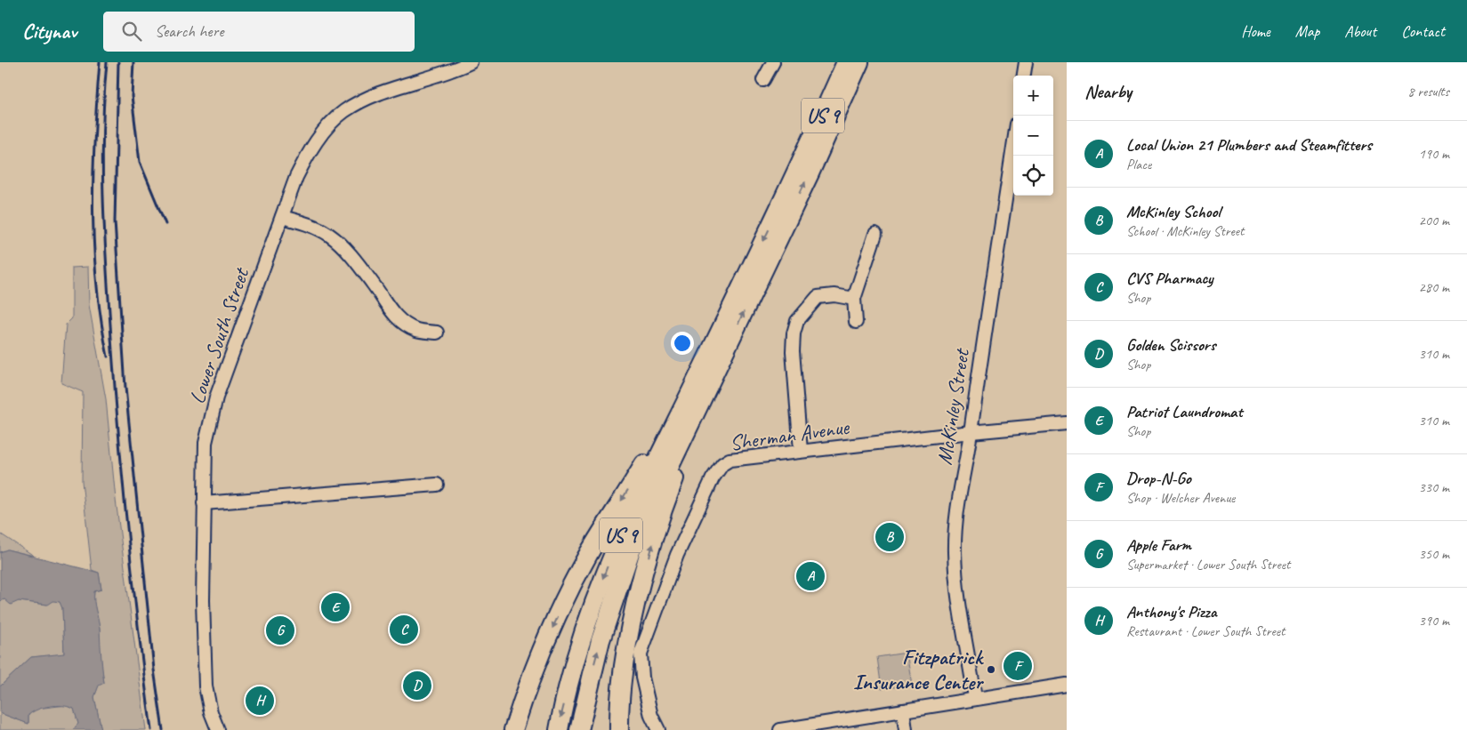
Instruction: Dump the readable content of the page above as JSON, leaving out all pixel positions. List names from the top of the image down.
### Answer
{
  "streets": {
    "highway": ["US 9"],
    "street": ["Lower South Street", "McKinley Street", "Sherman Avenue"]
  },
  "crossings": [
    ["McKinley Street", "Sherman Avenue"]
  ],
  "places": ["Fitzpatrick Insurance Center"],
  "page": {
    "header": "Citynav",
    "search": "Search here",
    "nav": [
      "Home",
      "Map",
      "About",
      "Contact"
    ],
    "heading": ["Nearby", "8 results"],
    "map_buttons": ["+", "−"],
    "list": [
      {
        "mark": "A",
        "name": "Local Union 21 Plumbers and Steamfitters",
        "note": "Place",
        "value": "190 m"
      },
      {
        "mark": "B",
        "name": "McKinley School",
        "note": "School · McKinley Street",
        "value": "200 m"
      },
      {
        "mark": "C",
        "name": "CVS Pharmacy",
        "note": "Shop",
        "value": "280 m"
      },
      {
        "mark": "D",
        "name": "Golden Scissors",
        "note": "Shop",
        "value": "310 m"
      },
      {
        "mark": "E",
        "name": "Patriot Laundromat",
        "note": "Shop",
        "value": "310 m"
      },
      {
        "mark": "F",
        "name": "Drop-N-Go",
        "note": "Shop · Welcher Avenue",
        "value": "330 m"
      },
      {
        "mark": "G",
        "name": "Apple Farm",
        "note": "Supermarket · Lower South Street",
        "value": "350 m"
      },
      {
        "mark": "H",
        "name": "Anthony's Pizza",
        "note": "Restaurant · Lower South Street",
        "value": "390 m"
      }
    ],
    "pins": [
      "B",
      "A",
      "E",
      "C",
      "G",
      "F",
      "D",
      "H"
    ]
  }
}
